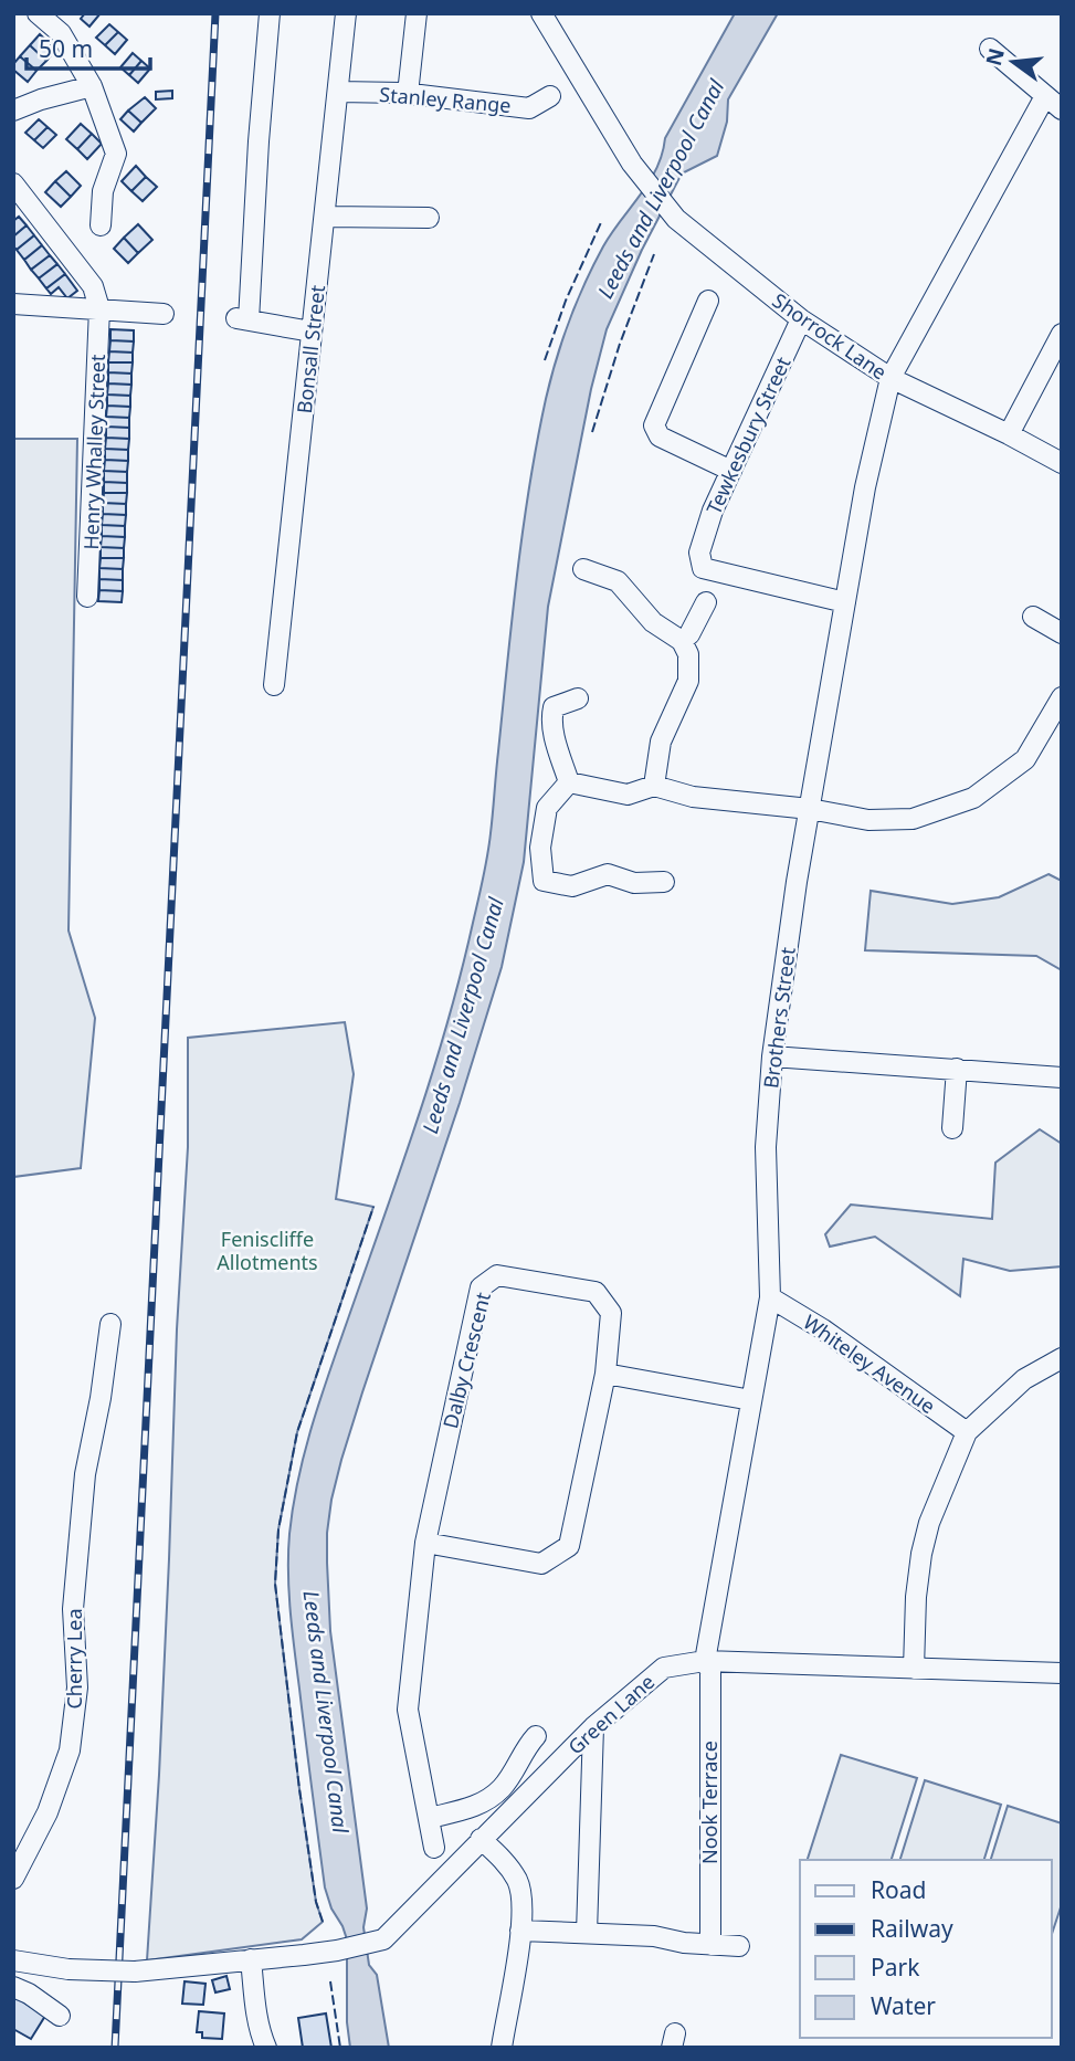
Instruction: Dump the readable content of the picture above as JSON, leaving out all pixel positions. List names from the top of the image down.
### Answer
{
  "streets": {
    "street": [
      "Stanley Range",
      "Shorrock Lane",
      "Bonsall Street",
      "Tewkesbury Street",
      "Henry Whalley Street",
      "Brothers Street",
      "Dalby Crescent",
      "Whiteley Avenue",
      "Cherry Lea",
      "Green Lane",
      "Nook Terrace"
    ]
  },
  "crossings": [
    ["Stanley Range", "Bonsall Street"],
    ["Shorrock Lane", "Tewkesbury Street"],
    ["Shorrock Lane", "Brothers Street"],
    ["Tewkesbury Street", "Brothers Street"],
    ["Brothers Street", "Whiteley Avenue"],
    ["Brothers Street", "Green Lane"],
    ["Brothers Street", "Nook Terrace"],
    ["Green Lane", "Nook Terrace"]
  ],
  "water": ["Leeds and Liverpool Canal"],
  "parks": ["Feniscliffe Allotments"],
  "legend": [
    "Road",
    "Railway",
    "Park",
    "Water"
  ],
  "scale_bar": "50 m",
  "north": "left"
}
